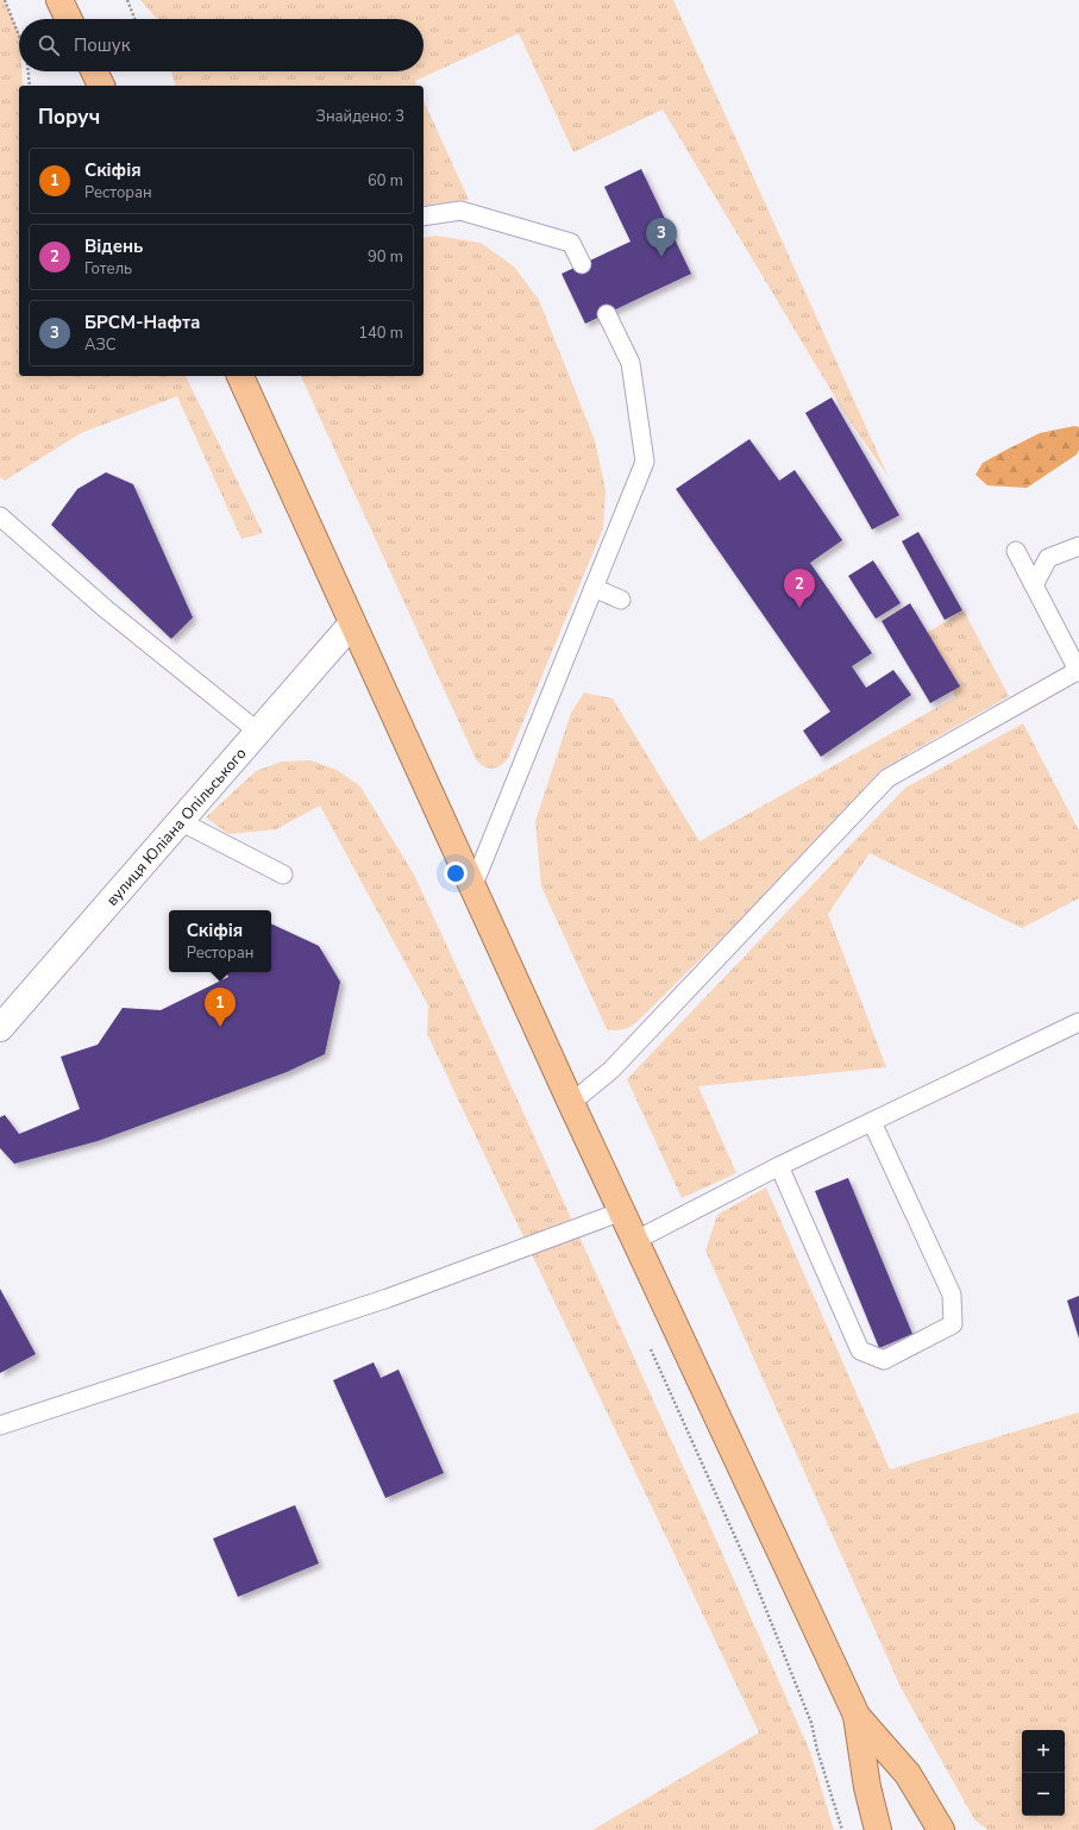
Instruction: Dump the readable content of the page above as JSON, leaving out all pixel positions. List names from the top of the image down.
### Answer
{
  "streets": {
    "street": ["вулиця Юліана Опільського"]
  },
  "page": {
    "search": "Пошук",
    "heading": ["Поруч", "Знайдено: 3"],
    "list": [
      {
        "mark": "1",
        "name": "Скіфія",
        "note": "Ресторан",
        "value": "60 m"
      },
      {
        "mark": "2",
        "name": "Відень",
        "note": "Готель",
        "value": "90 m"
      },
      {
        "mark": "3",
        "name": "БРСМ-Нафта",
        "note": "АЗС",
        "value": "140 m"
      }
    ],
    "pins": ["3", "2", "1"],
    "popup": ["Скіфія", "Ресторан"],
    "map_buttons": ["+", "−"]
  }
}
